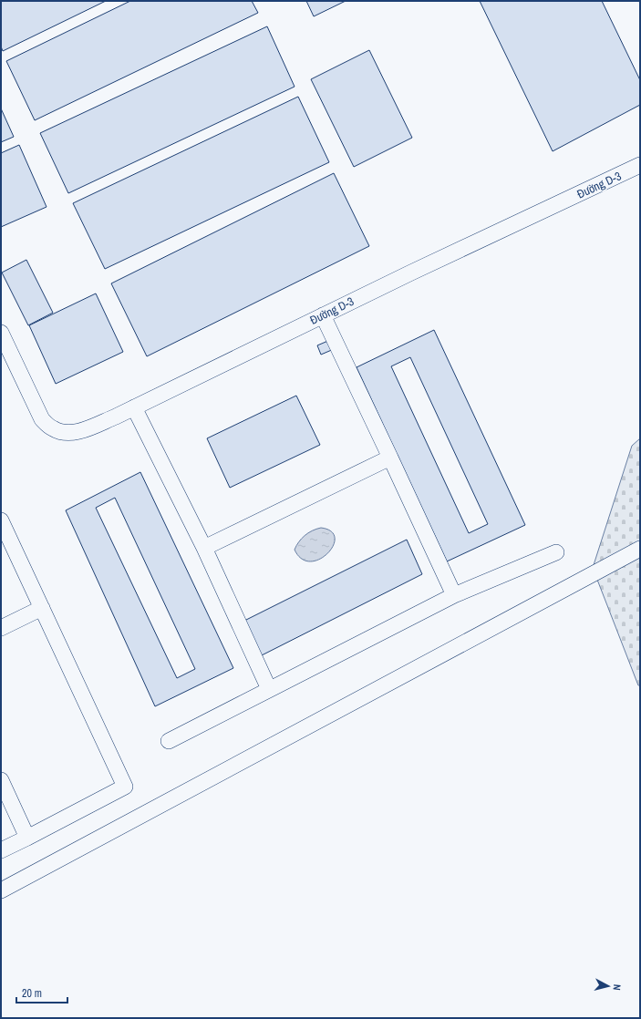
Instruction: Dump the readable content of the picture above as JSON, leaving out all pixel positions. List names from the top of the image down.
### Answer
{
  "streets": {
    "street": ["Đường D-3"]
  },
  "scale_bar": "20 m",
  "north": "right"
}
